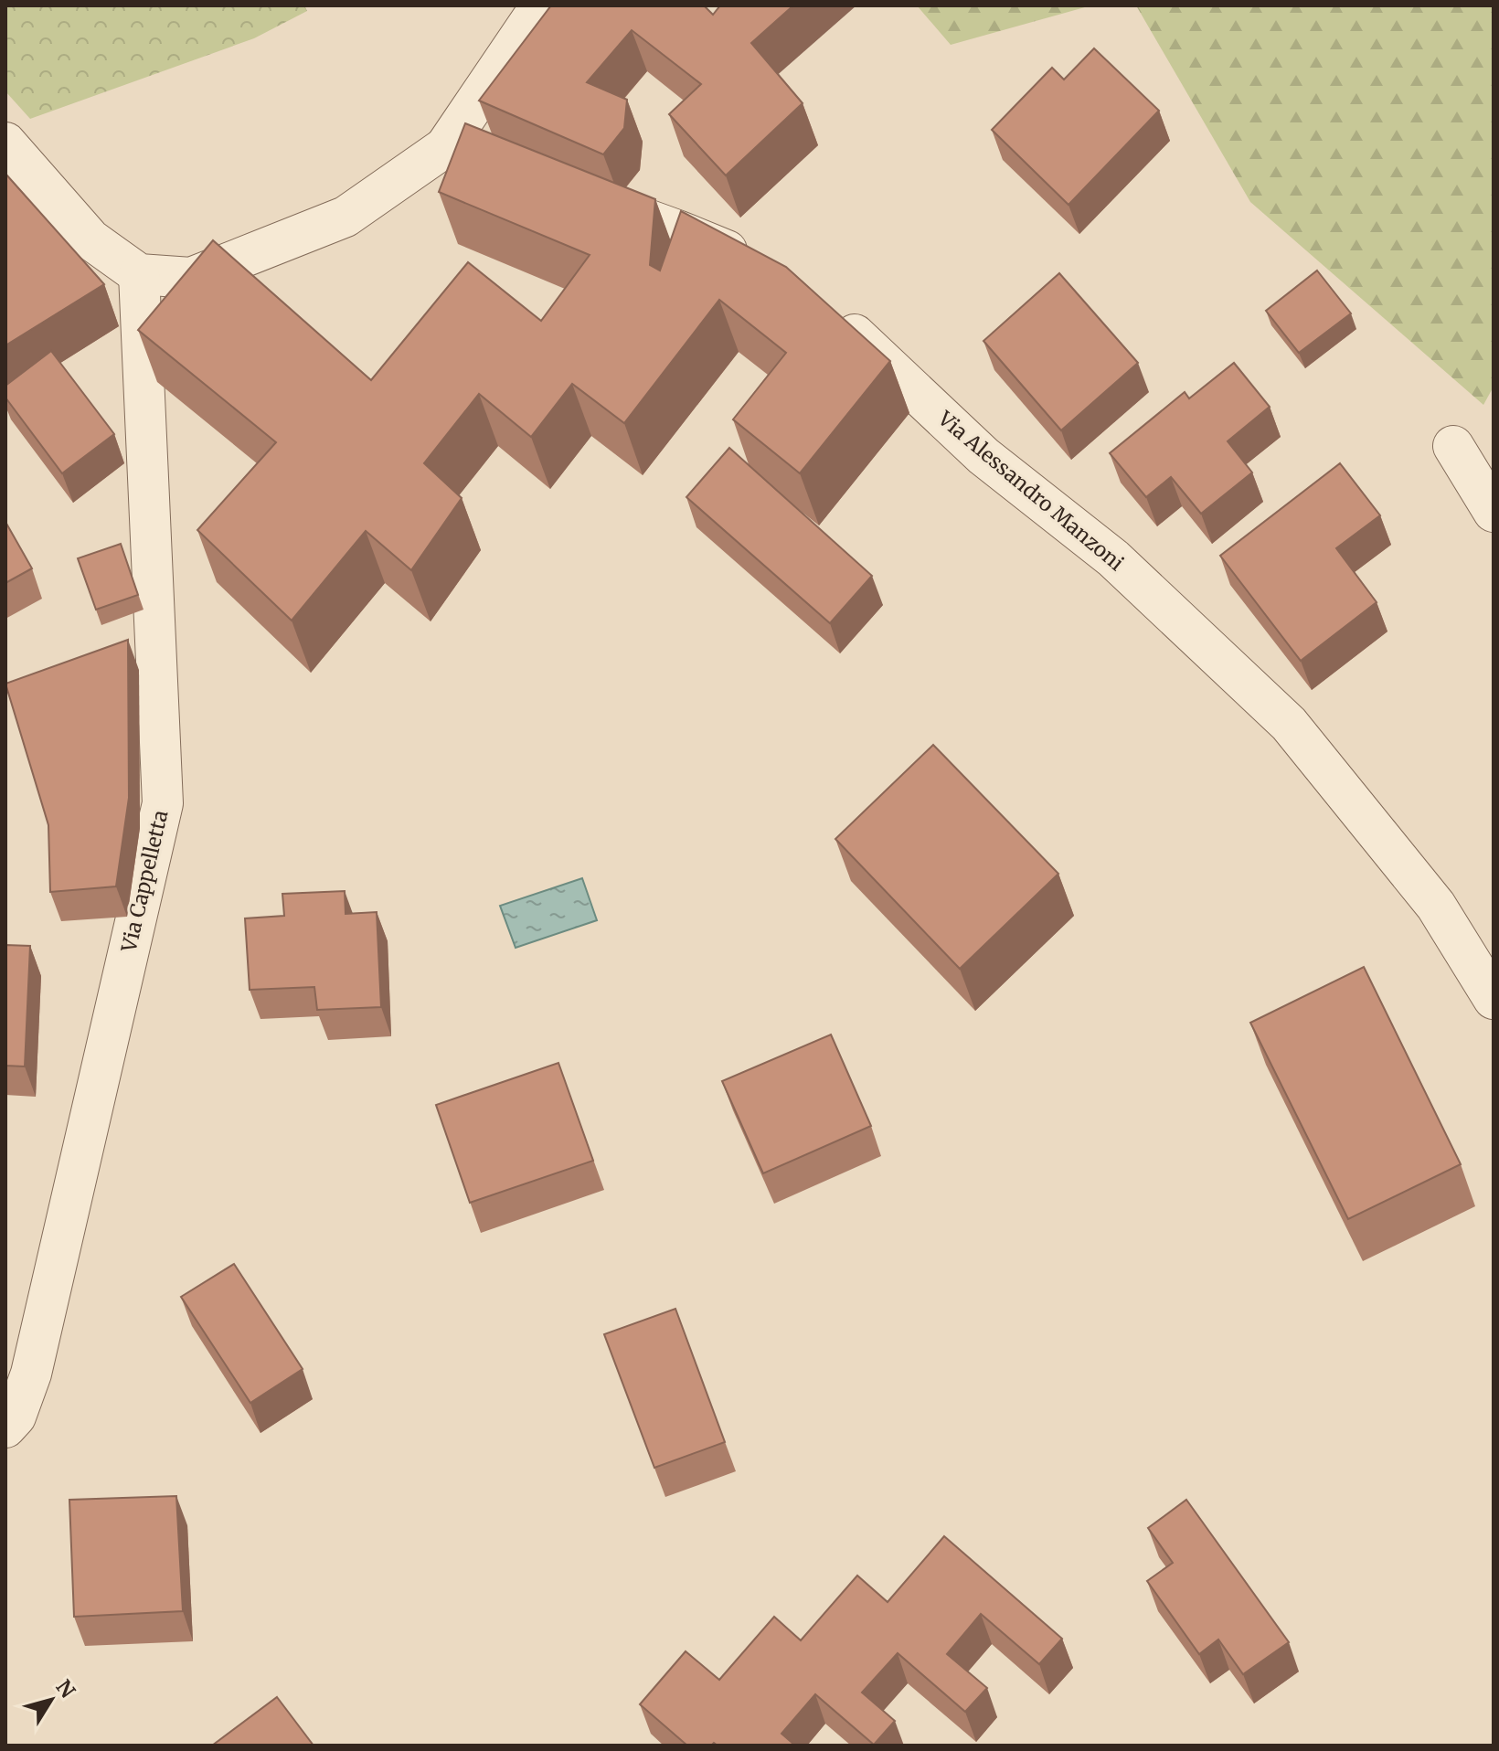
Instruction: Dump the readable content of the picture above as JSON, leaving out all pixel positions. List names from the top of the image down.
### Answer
{
  "streets": {
    "street": ["Via Alessandro Manzoni", "Via Cappelletta"]
  },
  "north": "top right"
}
